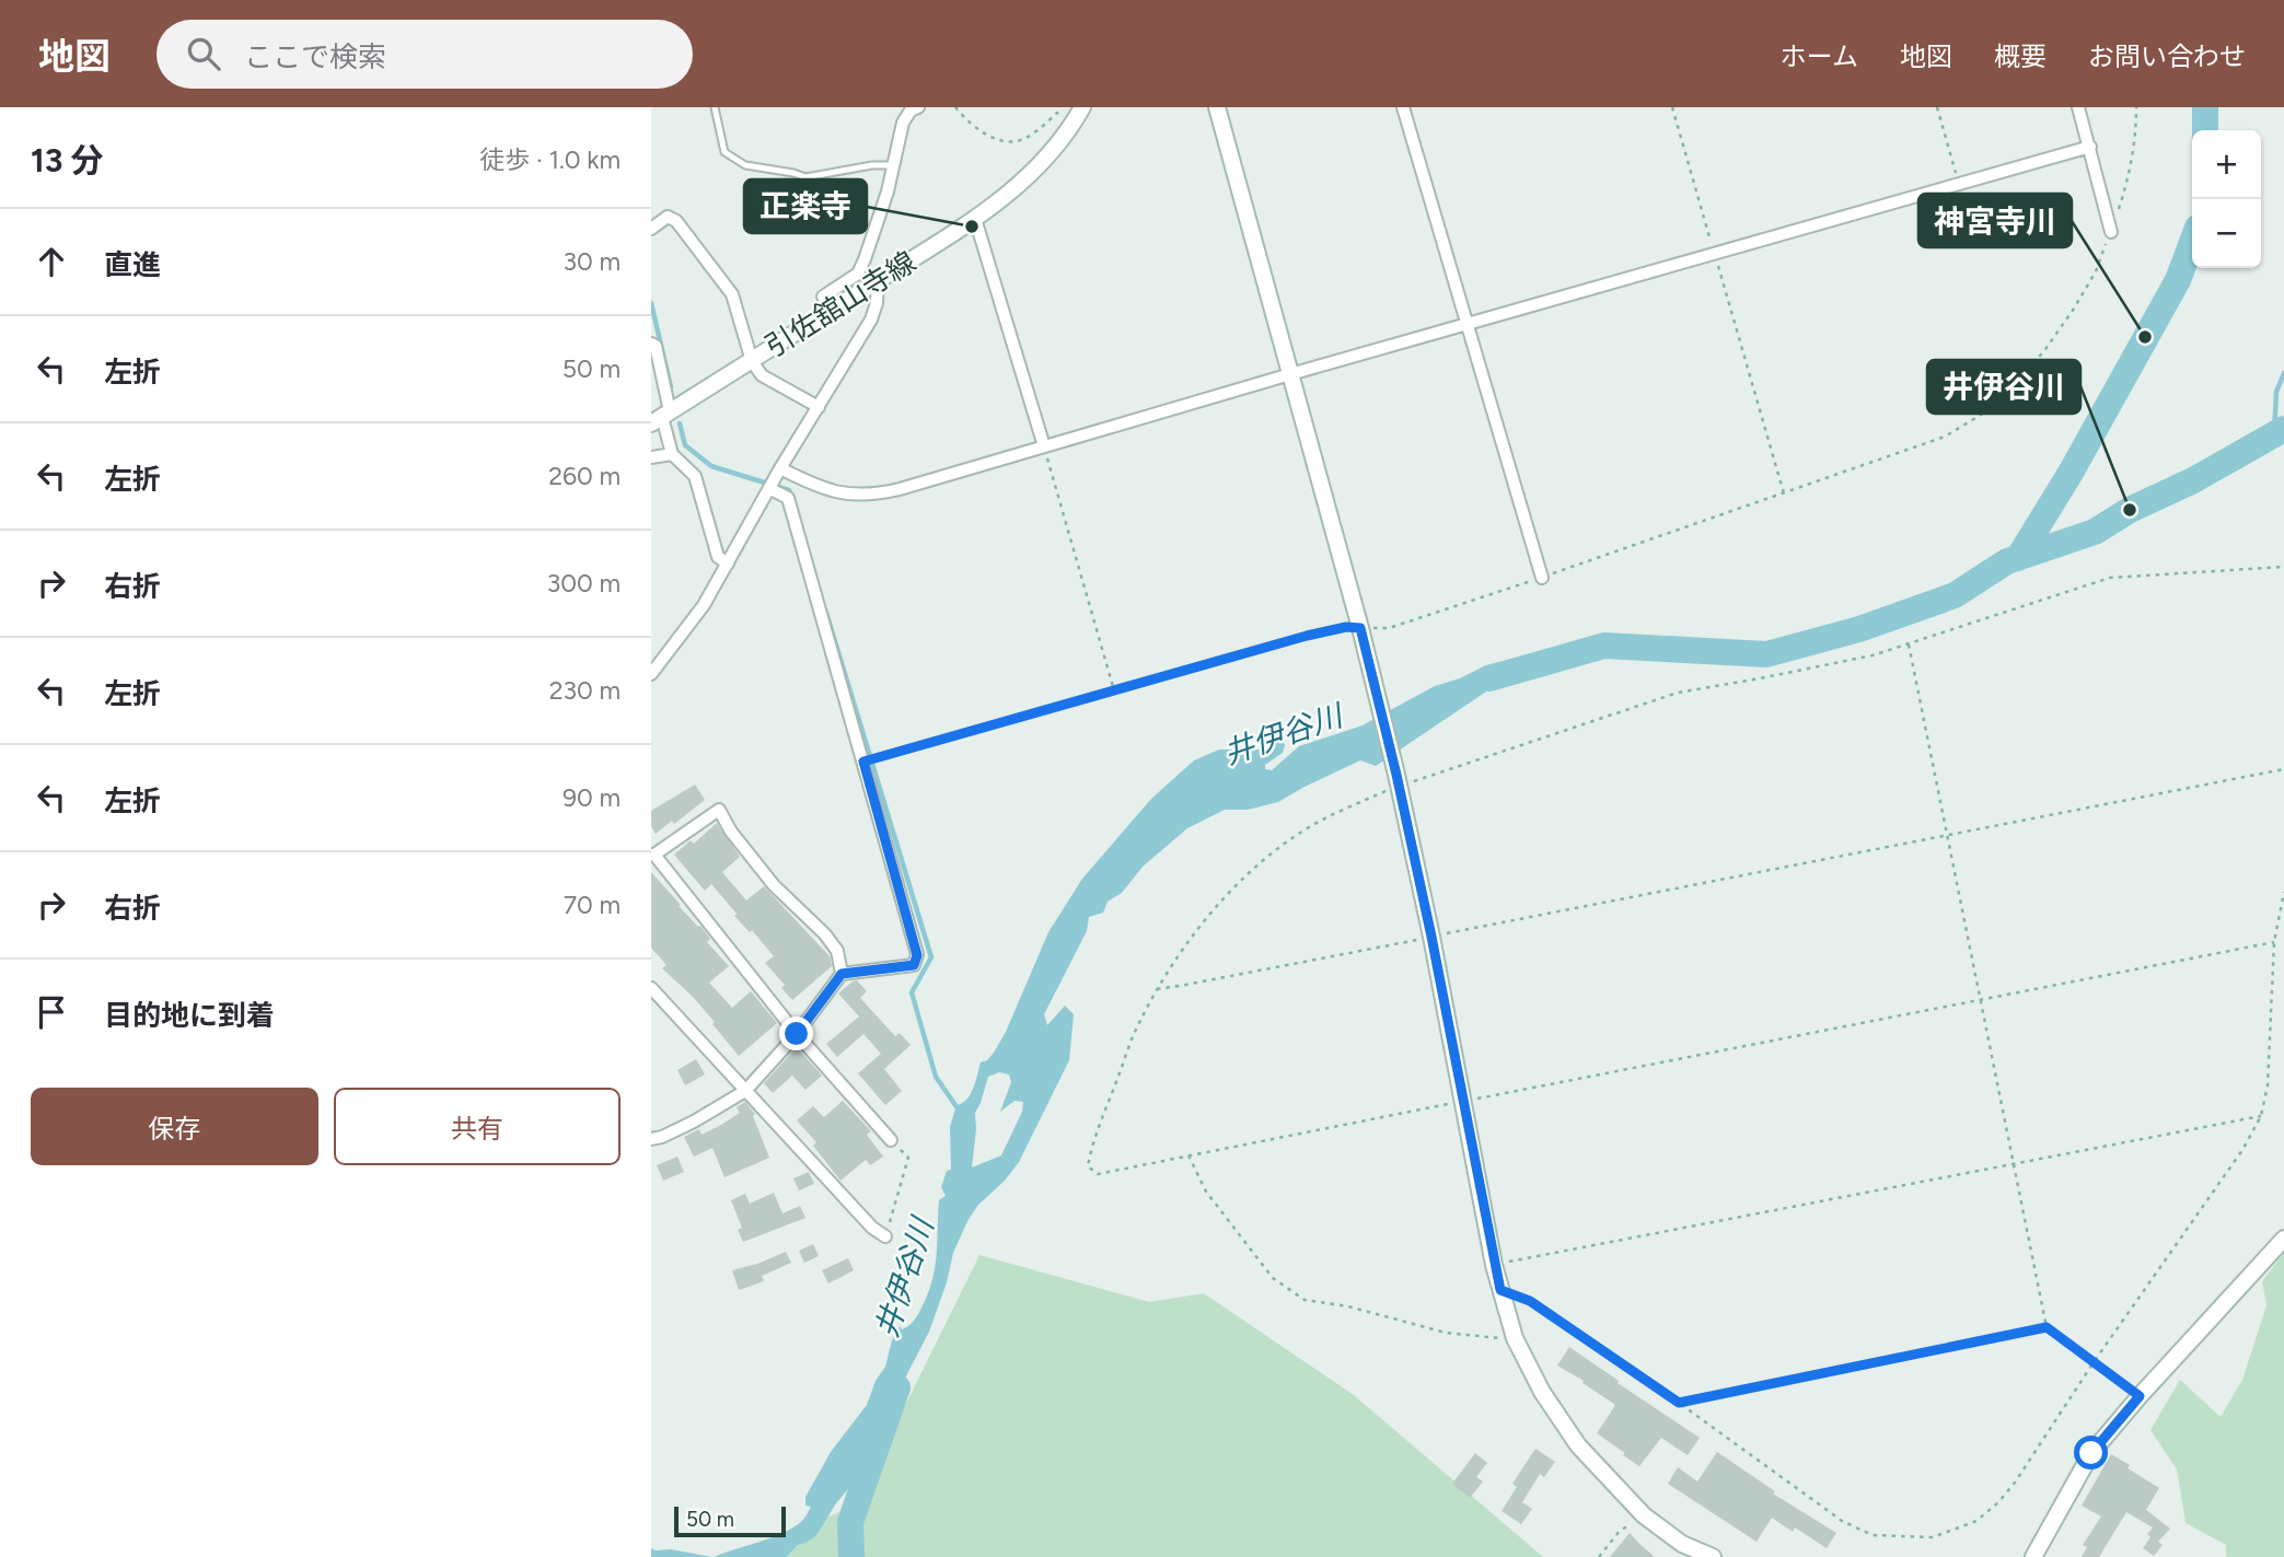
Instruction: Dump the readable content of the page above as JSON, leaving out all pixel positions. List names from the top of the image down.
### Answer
{
  "streets": {
    "street": ["引佐舘山寺線"]
  },
  "water": ["井伊谷川"],
  "places": ["正楽寺", "神宮寺川", "井伊谷川"],
  "scale_bar": "50 m",
  "page": {
    "header": "地図",
    "search": "ここで検索",
    "nav": [
      "ホーム",
      "地図",
      "概要",
      "お問い合わせ"
    ],
    "heading": ["13 分", "徒歩 · 1.0 km"],
    "map_buttons": ["+", "−"],
    "list": [
      ["直進", "30 m"],
      ["左折", "50 m"],
      ["左折", "260 m"],
      ["右折", "300 m"],
      ["左折", "230 m"],
      ["左折", "90 m"],
      ["右折", "70 m"],
      "目的地に到着"
    ],
    "buttons": ["保存", "共有"],
    "scale": "50 m"
  }
}
